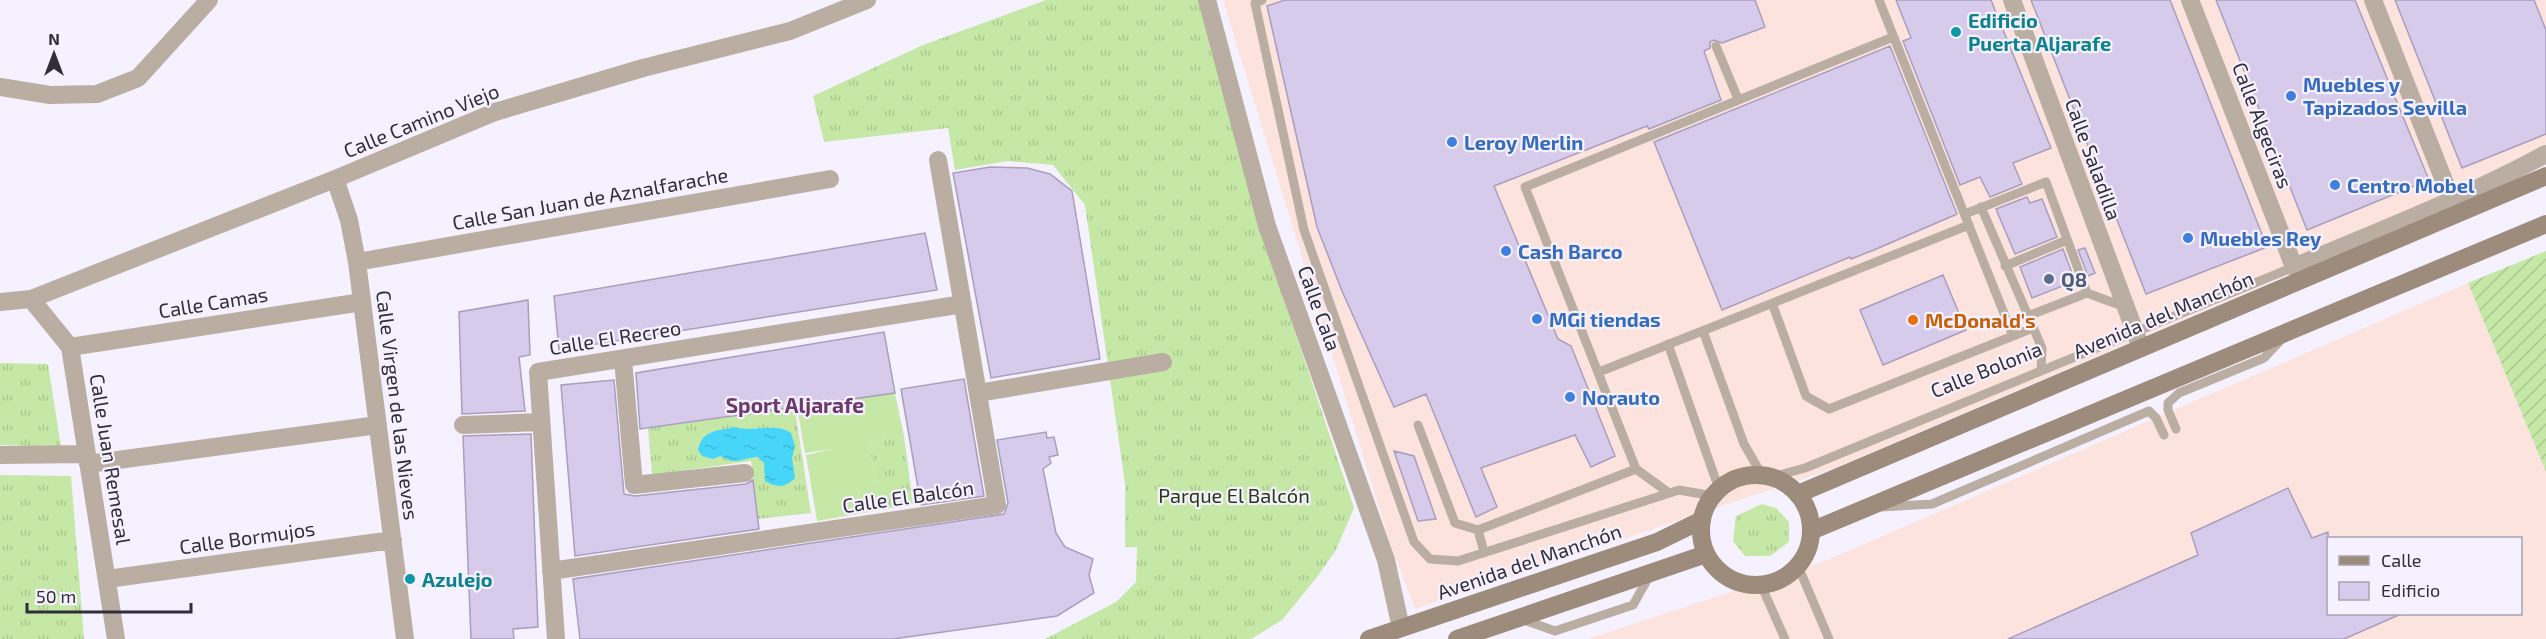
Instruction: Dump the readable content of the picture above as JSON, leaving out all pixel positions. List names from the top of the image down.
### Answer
{
  "streets": {
    "main road": ["Avenida del Manchón"],
    "street": [
      "Calle Camino Viejo",
      "Calle Algeciras",
      "Calle Saladilla",
      "Calle San Juan de Aznalfarache",
      "Calle Camas",
      "Calle Cala",
      "Calle El Recreo",
      "Calle Bolonia",
      "Calle Virgen de las Nieves",
      "Calle Juan Remesal",
      "Calle El Balcón",
      "Calle Bormujos"
    ]
  },
  "crossings": [
    ["Calle Camino Viejo", "Calle Virgen de las Nieves"],
    ["Calle Algeciras", "Calle Bolonia"],
    ["Calle Saladilla", "Avenida del Manchón"],
    ["Calle Saladilla", "Calle Bolonia"],
    ["Calle San Juan de Aznalfarache", "Calle Virgen de las Nieves"],
    ["Calle Camas", "Calle Virgen de las Nieves"],
    ["Calle Camas", "Calle Juan Remesal"],
    ["Calle Cala", "Avenida del Manchón"],
    ["Avenida del Manchón", "Calle Bolonia"],
    ["Calle El Recreo", "Calle El Balcón"],
    ["Calle Virgen de las Nieves", "Calle Bormujos"],
    ["Calle Juan Remesal", "Calle Bormujos"]
  ],
  "districts": ["Sport Aljarafe"],
  "parks": ["Parque El Balcón"],
  "places": [
    "Edificio Puerta Aljarafe",
    "Muebles y Tapizados Sevilla",
    "Leroy Merlin",
    "Centro Mobel",
    "Muebles Rey",
    "Cash Barco",
    "Q8",
    "MGi tiendas",
    "McDonald's",
    "Norauto",
    "Azulejo"
  ],
  "legend": ["Calle", "Edificio"],
  "scale_bar": "50 m",
  "north": "top"
}
